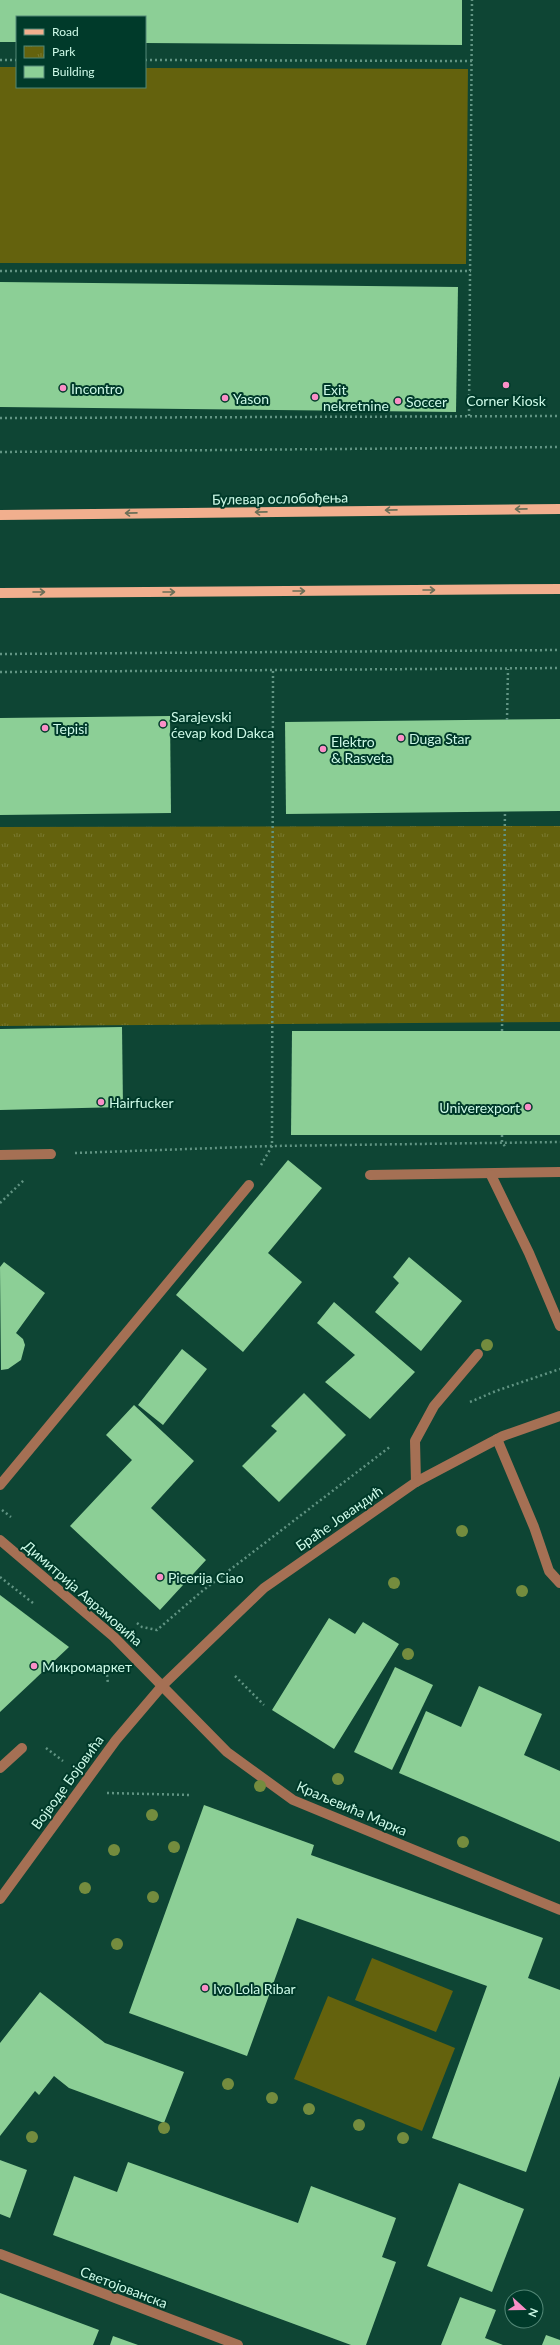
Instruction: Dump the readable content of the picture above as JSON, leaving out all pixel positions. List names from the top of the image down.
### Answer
{
  "streets": {
    "main road": ["Булевар ослобођења"],
    "street": [
      "Браће Јовандић",
      "Димитрија Аврамовића",
      "Војводе Бојовића",
      "Краљевића Марка",
      "Светојованска"
    ]
  },
  "crossings": [
    ["Браће Јовандић", "Димитрија Аврамовића"],
    ["Браће Јовандић", "Војводе Бојовића"],
    ["Браће Јовандић", "Краљевића Марка"],
    ["Димитрија Аврамовића", "Војводе Бојовића"],
    ["Димитрија Аврамовића", "Краљевића Марка"],
    ["Војводе Бојовића", "Краљевића Марка"]
  ],
  "places": [
    "Corner Kiosk",
    "Incontro",
    "Exit nekretnine",
    "Yason",
    "Soccer",
    "Sarajevski ćevap kod Dakca",
    "Tepisi",
    "Duga Star",
    "Elektro & Rasveta",
    "Hairfucker",
    "Univerexport",
    "Picerija Ciao",
    "Микромаркет",
    "Ivo Lola Ribar"
  ],
  "legend": ["Road", "Park", "Building"],
  "north": "right"
}
